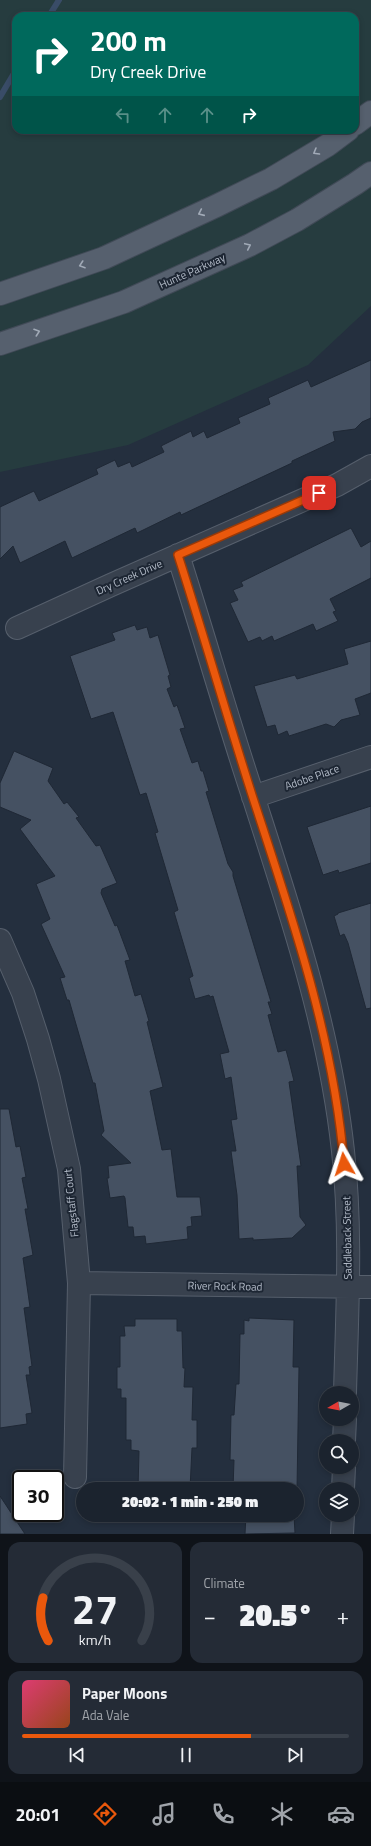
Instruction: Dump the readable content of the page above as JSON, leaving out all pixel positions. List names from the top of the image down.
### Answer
{
  "streets": {
    "main road": ["Hunte Parkway"],
    "street": [
      "Dry Creek Drive",
      "Adobe Place",
      "Flagstaff Court",
      "Saddleback Street",
      "River Rock Road"
    ]
  },
  "crossings": [
    ["Dry Creek Drive", "Saddleback Street"],
    ["Adobe Place", "Saddleback Street"],
    ["Flagstaff Court", "River Rock Road"],
    ["Saddleback Street", "River Rock Road"]
  ],
  "north": "left",
  "page": {
    "turn": ["200 m", "Dry Creek Drive"],
    "limit": "30",
    "trip": "20:02 · 1 min · 250 m",
    "tile": "Climate",
    "heat": ["−", "20.5°", "+"],
    "song": ["Paper Moons", "Ada Vale"],
    "tabs": "20:01",
    "gauge": ["27", "km/h"]
  }
}
